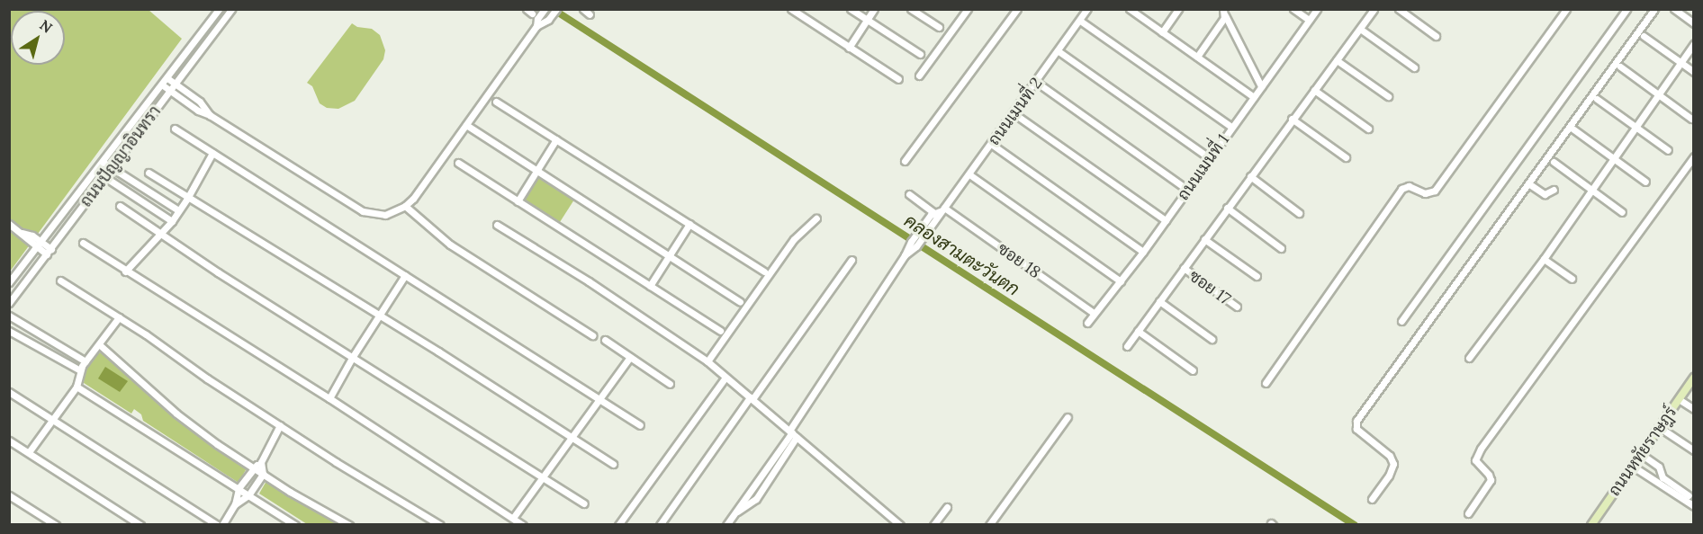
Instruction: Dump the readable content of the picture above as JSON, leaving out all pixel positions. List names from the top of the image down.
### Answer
{
  "streets": {
    "main road": ["ถนนหทัยราษฎร์"],
    "street": [
      "ถนนเมนที่ 2",
      "ถนนปัญญาอินทรา",
      "ถนนเมนที่ 1",
      "ซอย 18",
      "ซอย 17"
    ]
  },
  "crossings": [
    ["ถนนเมนที่ 2", "ซอย 18"],
    ["ถนนเมนที่ 1", "ซอย 18"]
  ],
  "water": ["คลองสามตะวันตก"],
  "north": "top right"
}
